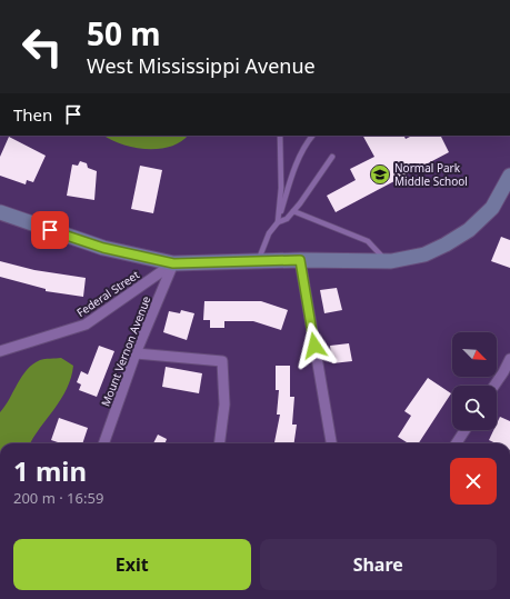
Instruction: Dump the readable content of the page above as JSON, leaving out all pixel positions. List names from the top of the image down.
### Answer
{
  "streets": {
    "street": ["Federal Street", "Mount Vernon Avenue"]
  },
  "crossings": [
    ["Federal Street", "Mount Vernon Avenue"]
  ],
  "places": {
    "school or university": ["Normal Park Middle School"]
  },
  "north": "bottom right",
  "page": {
    "turn": ["50 m", "West Mississippi Avenue"],
    "then": "Then",
    "heading": ["1 min", "200 m · 16:59"],
    "buttons": ["Exit", "Share"]
  }
}
